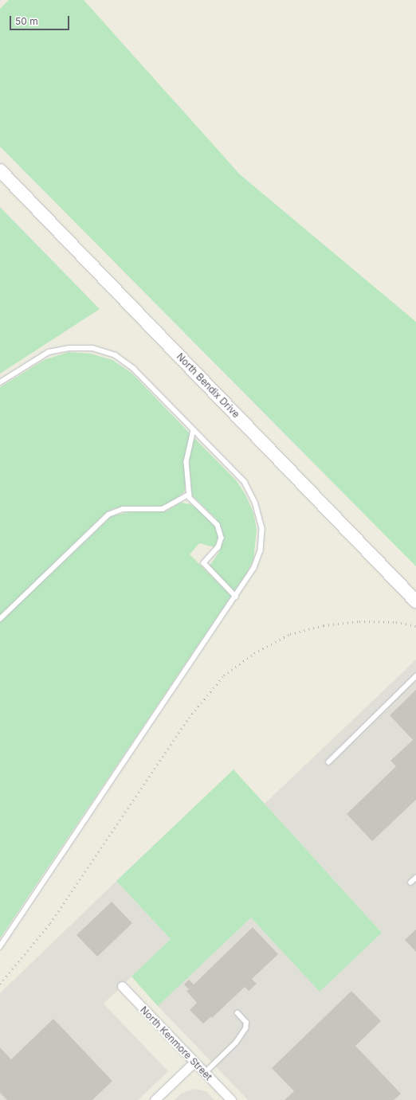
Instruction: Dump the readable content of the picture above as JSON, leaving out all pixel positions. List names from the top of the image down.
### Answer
{
  "streets": {
    "street": ["North Bendix Drive", "North Kenmore Street"]
  },
  "scale_bar": "50 m"
}
